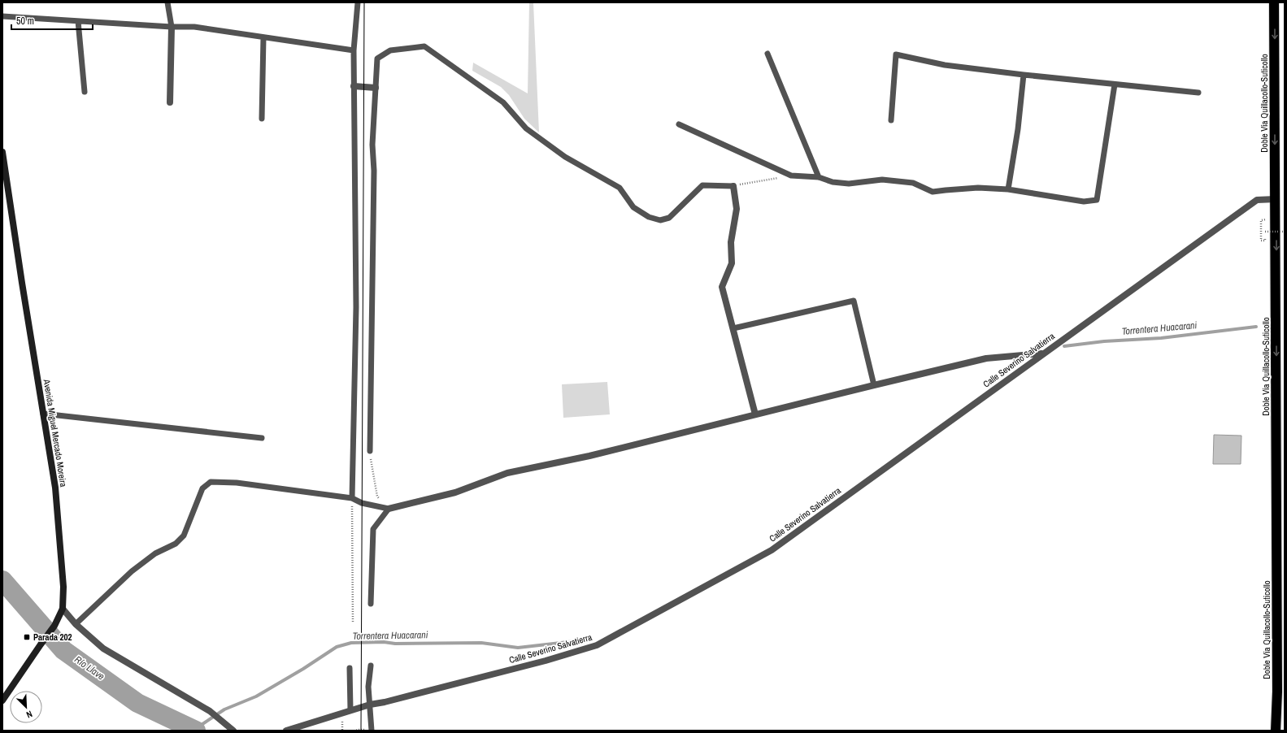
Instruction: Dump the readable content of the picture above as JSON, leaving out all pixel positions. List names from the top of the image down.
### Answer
{
  "streets": {
    "highway": ["Doble Vía Quillacollo-Suticollo"],
    "main road": ["Avenida Miguel Mercado Moreira"],
    "street": ["Calle Severino Salvatierra"]
  },
  "crossings": [
    ["Doble Vía Quillacollo-Suticollo", "Calle Severino Salvatierra"]
  ],
  "one_way": ["Doble Vía Quillacollo-Suticollo"],
  "water": ["Torrentera Huacarani", "Río Llave"],
  "places": {
    "transit": ["Parada 202"]
  },
  "scale_bar": "50 m",
  "north": "bottom right"
}
